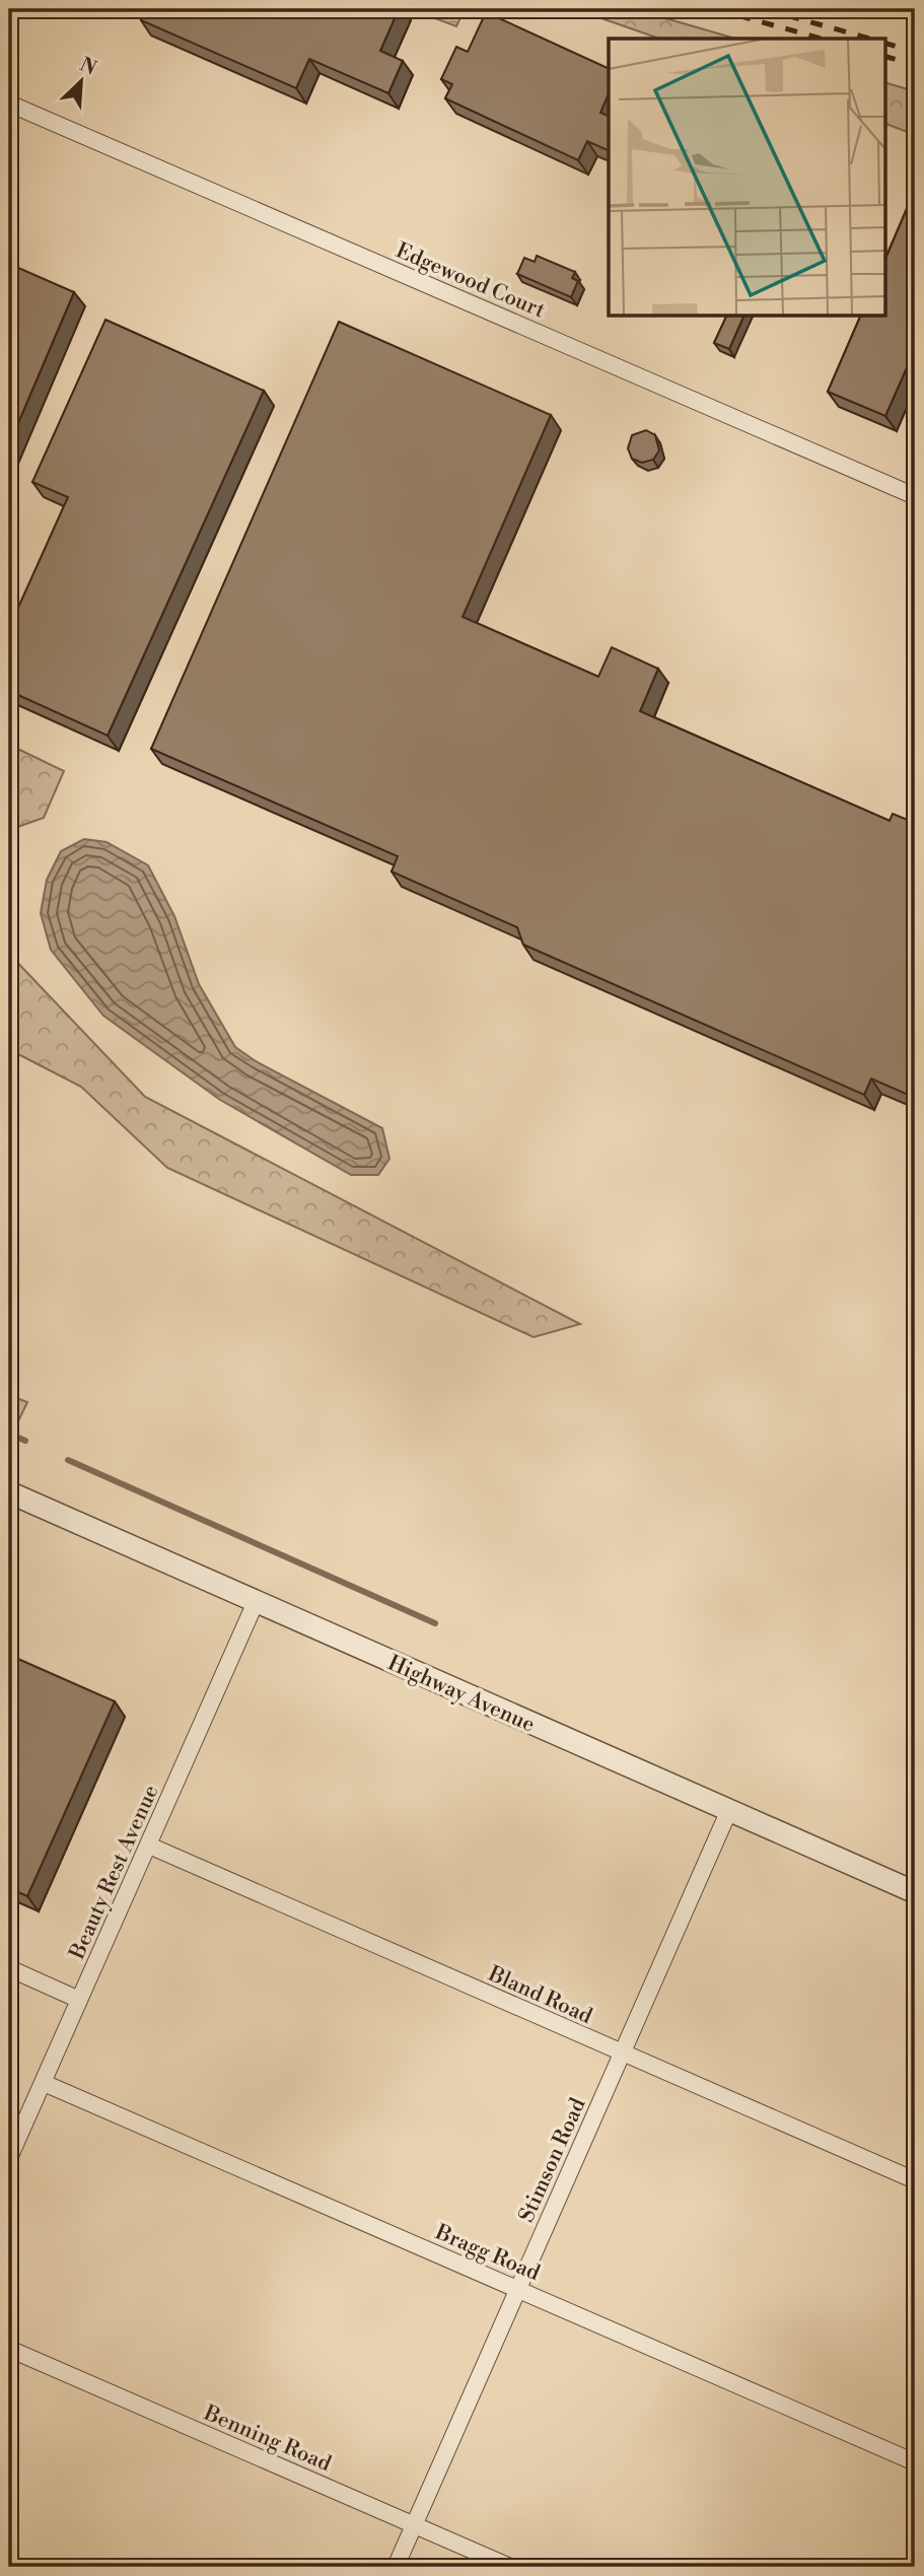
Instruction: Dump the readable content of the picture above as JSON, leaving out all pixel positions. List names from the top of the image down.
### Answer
{
  "streets": {
    "street": [
      "Edgewood Court",
      "Highway Avenue",
      "Beauty Rest Avenue",
      "Bland Road",
      "Stimson Road",
      "Bragg Road",
      "Benning Road"
    ]
  },
  "crossings": [
    ["Highway Avenue", "Beauty Rest Avenue"],
    ["Highway Avenue", "Stimson Road"],
    ["Beauty Rest Avenue", "Bland Road"],
    ["Beauty Rest Avenue", "Bragg Road"],
    ["Bland Road", "Stimson Road"],
    ["Stimson Road", "Bragg Road"],
    ["Stimson Road", "Benning Road"]
  ],
  "north": "top right"
}
